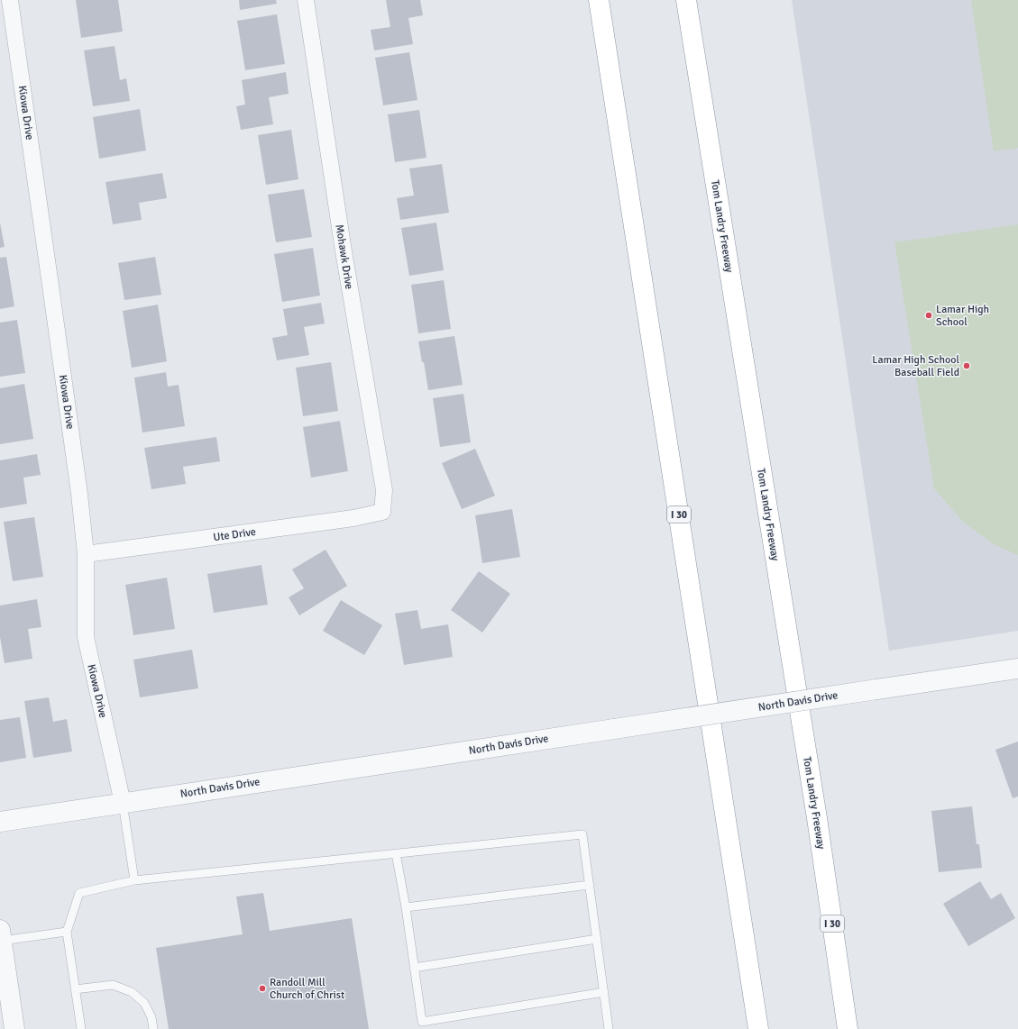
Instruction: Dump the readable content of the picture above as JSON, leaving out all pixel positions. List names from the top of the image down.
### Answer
{
  "streets": {
    "highway": ["Tom Landry Freeway", "I 30"],
    "street": [
      "Kiowa Drive",
      "Mohawk Drive",
      "Ute Drive",
      "North Davis Drive"
    ]
  },
  "crossings": [
    ["Kiowa Drive", "Ute Drive"],
    ["Kiowa Drive", "North Davis Drive"],
    ["Mohawk Drive", "Ute Drive"]
  ],
  "places": ["Lamar High School", "Lamar High School Baseball Field", "Randoll Mill Church of Christ"]
}
